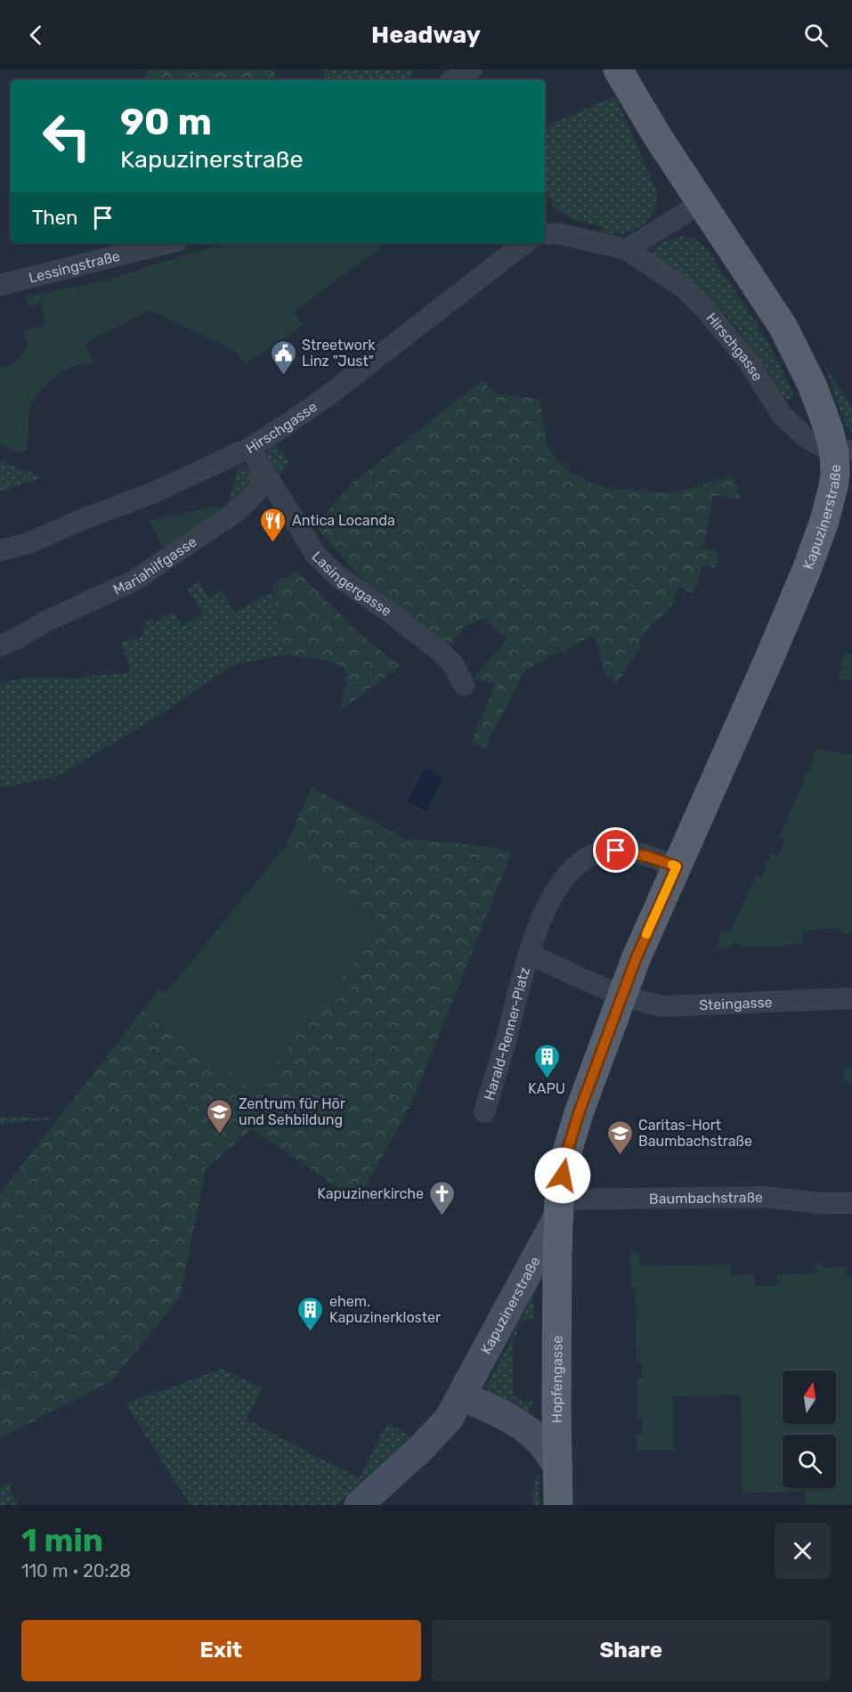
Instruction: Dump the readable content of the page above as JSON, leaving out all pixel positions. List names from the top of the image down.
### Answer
{
  "streets": {
    "main road": ["Kapuzinerstraße", "Hopfengasse"],
    "street": [
      "Lessingstraße",
      "Hirschgasse",
      "Mariahilfgasse",
      "Lasingergasse",
      "Steingasse",
      "Harald-Renner-Platz",
      "Baumbachstraße"
    ]
  },
  "crossings": [
    ["Hirschgasse", "Kapuzinerstraße"],
    ["Hirschgasse", "Mariahilfgasse"],
    ["Hirschgasse", "Lasingergasse"],
    ["Kapuzinerstraße", "Steingasse"],
    ["Kapuzinerstraße", "Baumbachstraße"],
    ["Kapuzinerstraße", "Hopfengasse"],
    ["Mariahilfgasse", "Lasingergasse"]
  ],
  "places": {
    "public building": ["Streetwork Linz \"Just\""],
    "restaurant": ["Antica Locanda"],
    "building": ["KAPU", "ehem. Kapuzinerkloster"],
    "school or university": ["Zentrum für Hör und Sehbildung", "Caritas-Hort Baumbachstraße"],
    "church": ["Kapuzinerkirche"]
  },
  "north": "top",
  "page": {
    "header": "Headway",
    "turn": ["90 m", "Kapuzinerstraße"],
    "then": "Then",
    "heading": ["1 min", "110 m · 20:28"],
    "buttons": ["Exit", "Share"]
  }
}
